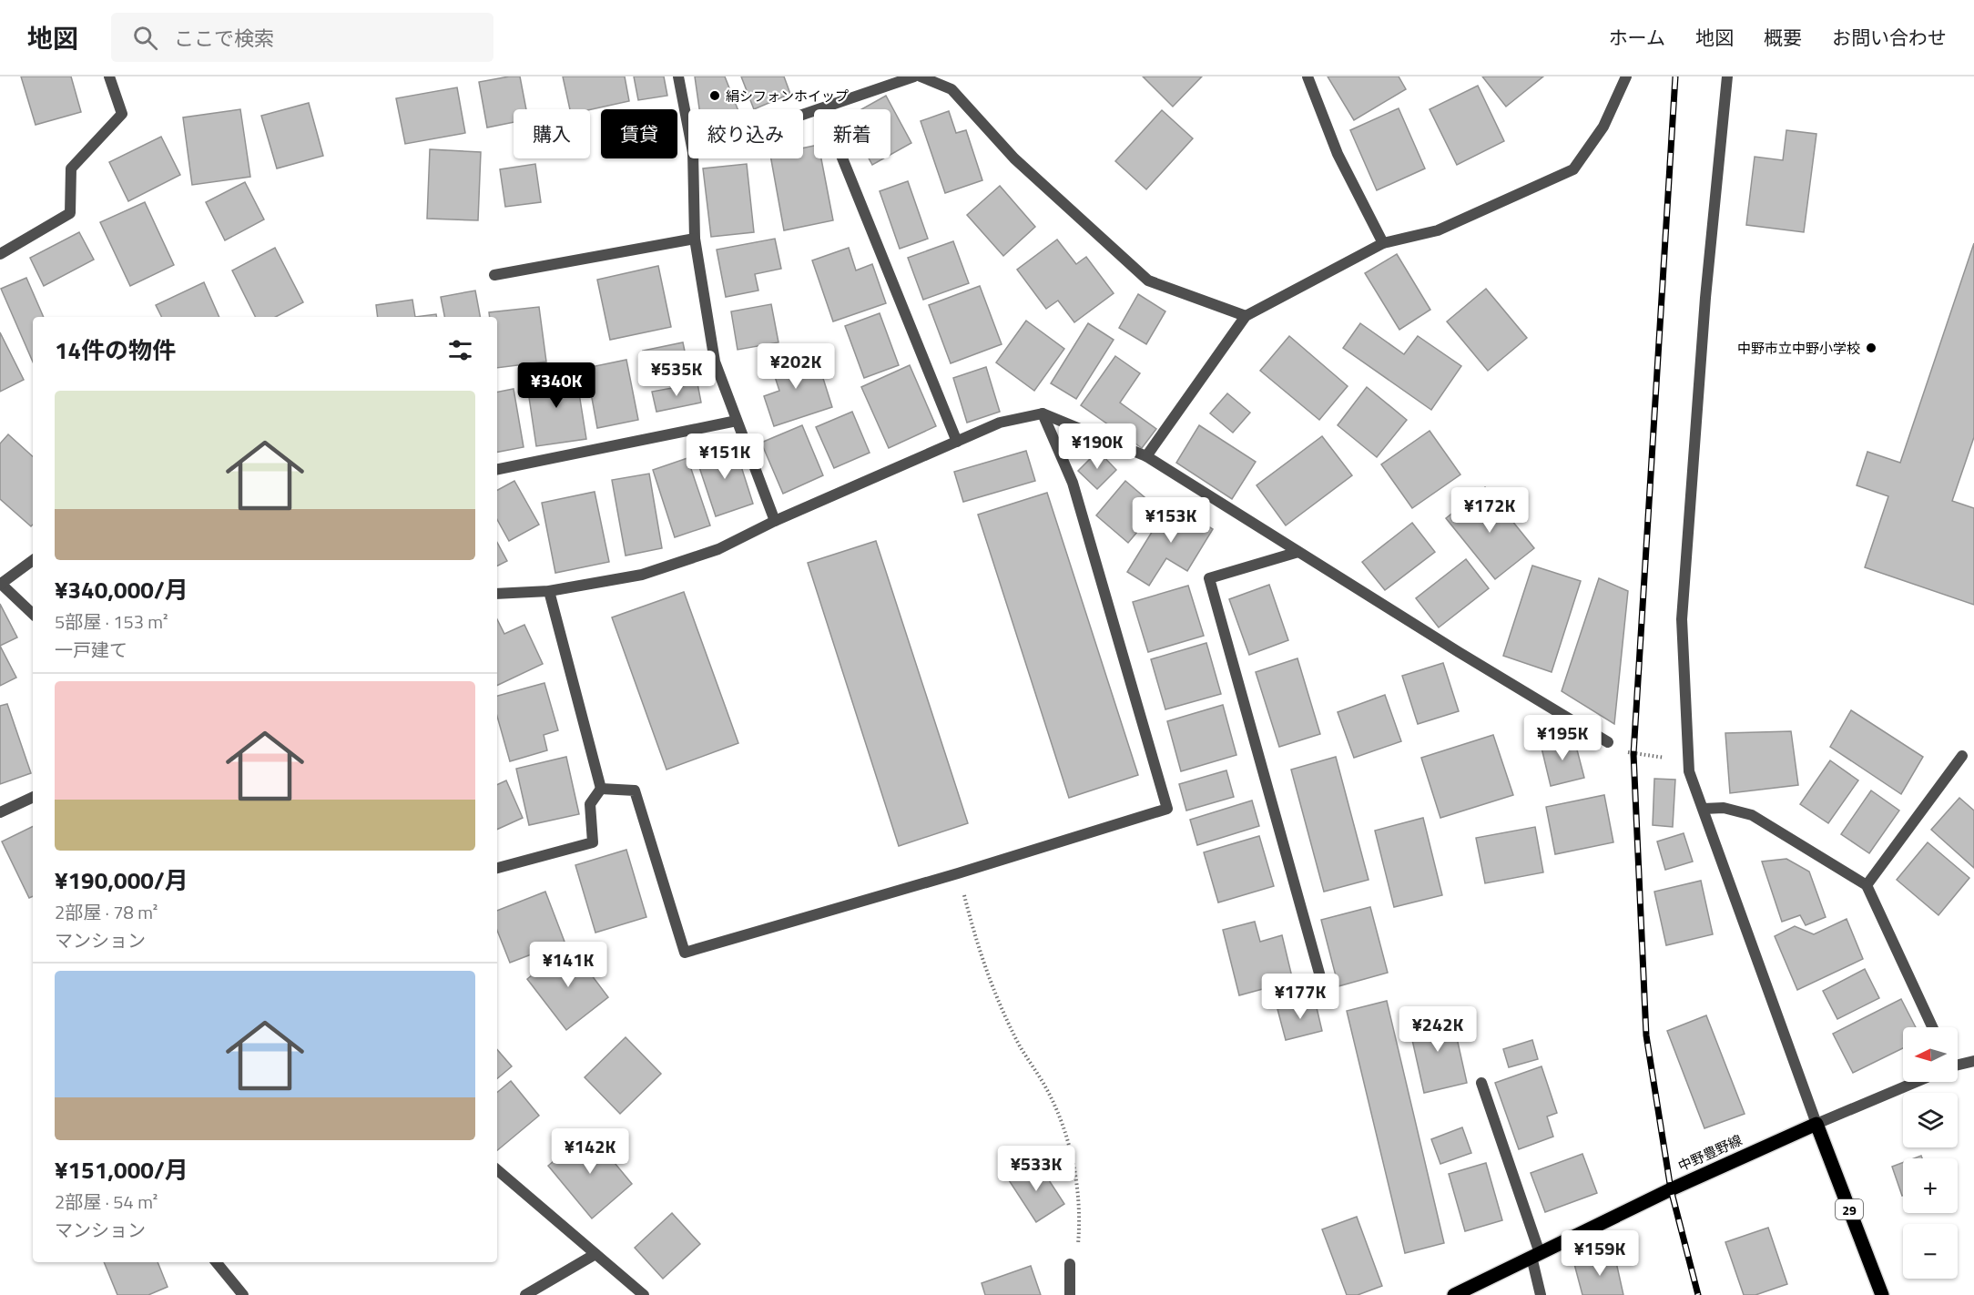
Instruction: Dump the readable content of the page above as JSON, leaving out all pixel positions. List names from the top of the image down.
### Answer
{
  "streets": {
    "main road": ["中野豊野線", "29"]
  },
  "crossings": [
    ["中野豊野線", "29"]
  ],
  "places": ["絹シフォンホイップ", "中野市立中野小学校"],
  "north": "left",
  "page": {
    "header": "地図",
    "search": "ここで検索",
    "nav": [
      "ホーム",
      "地図",
      "概要",
      "お問い合わせ"
    ],
    "chip": [
      "購入",
      "賃貸",
      "絞り込み",
      "新着"
    ],
    "heading": "14件の物件",
    "price": [
      "¥202K",
      "¥535K",
      "¥340K",
      "¥190K",
      "¥151K",
      "¥172K",
      "¥153K",
      "¥195K",
      "¥141K",
      "¥177K",
      "¥242K",
      "¥142K",
      "¥533K",
      "¥159K"
    ],
    "list": [
      {
        "name": "¥340,000/月",
        "note": "5部屋 · 153 m² · 一戸建て"
      },
      {
        "name": "¥190,000/月",
        "note": "2部屋 · 78 m² · マンション"
      },
      {
        "name": "¥151,000/月",
        "note": "2部屋 · 54 m² · マンション"
      }
    ],
    "map_buttons": ["+", "−"]
  }
}
